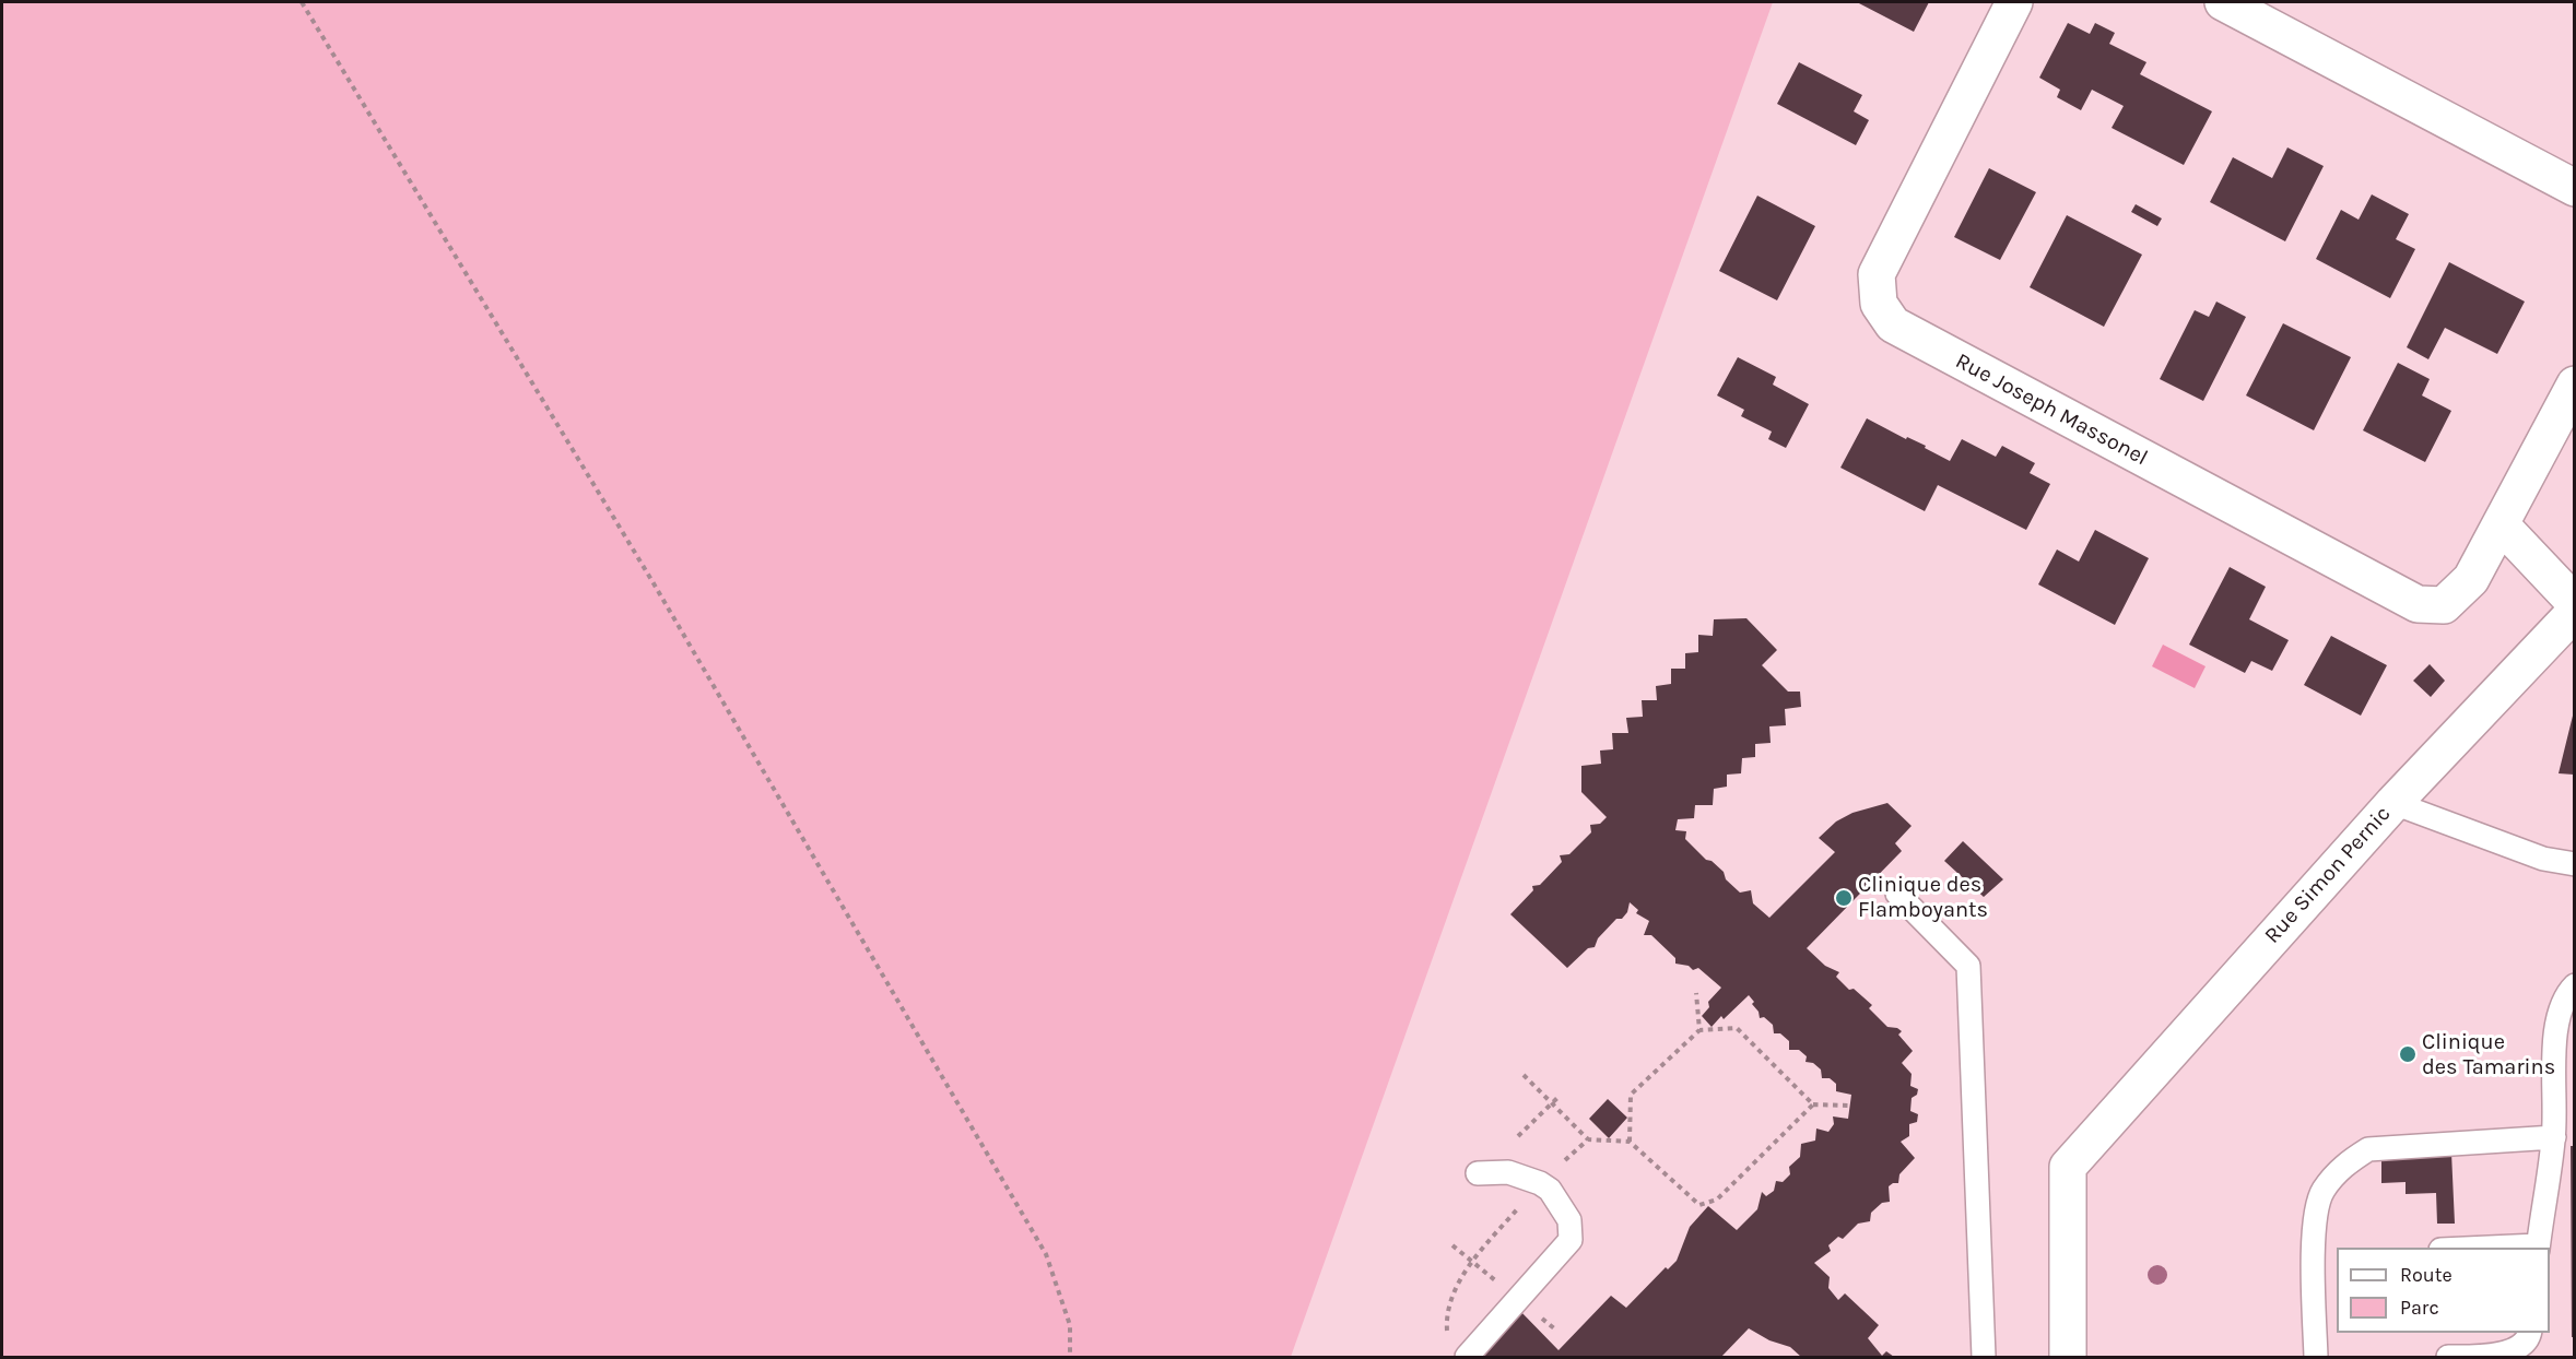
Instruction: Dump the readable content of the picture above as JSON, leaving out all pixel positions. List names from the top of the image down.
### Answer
{
  "streets": {
    "street": ["Rue Joseph Massonel", "Rue Simon Pernic"]
  },
  "places": ["Clinique des Flamboyants", "Clinique des Tamarins"],
  "legend": ["Route", "Parc"]
}
